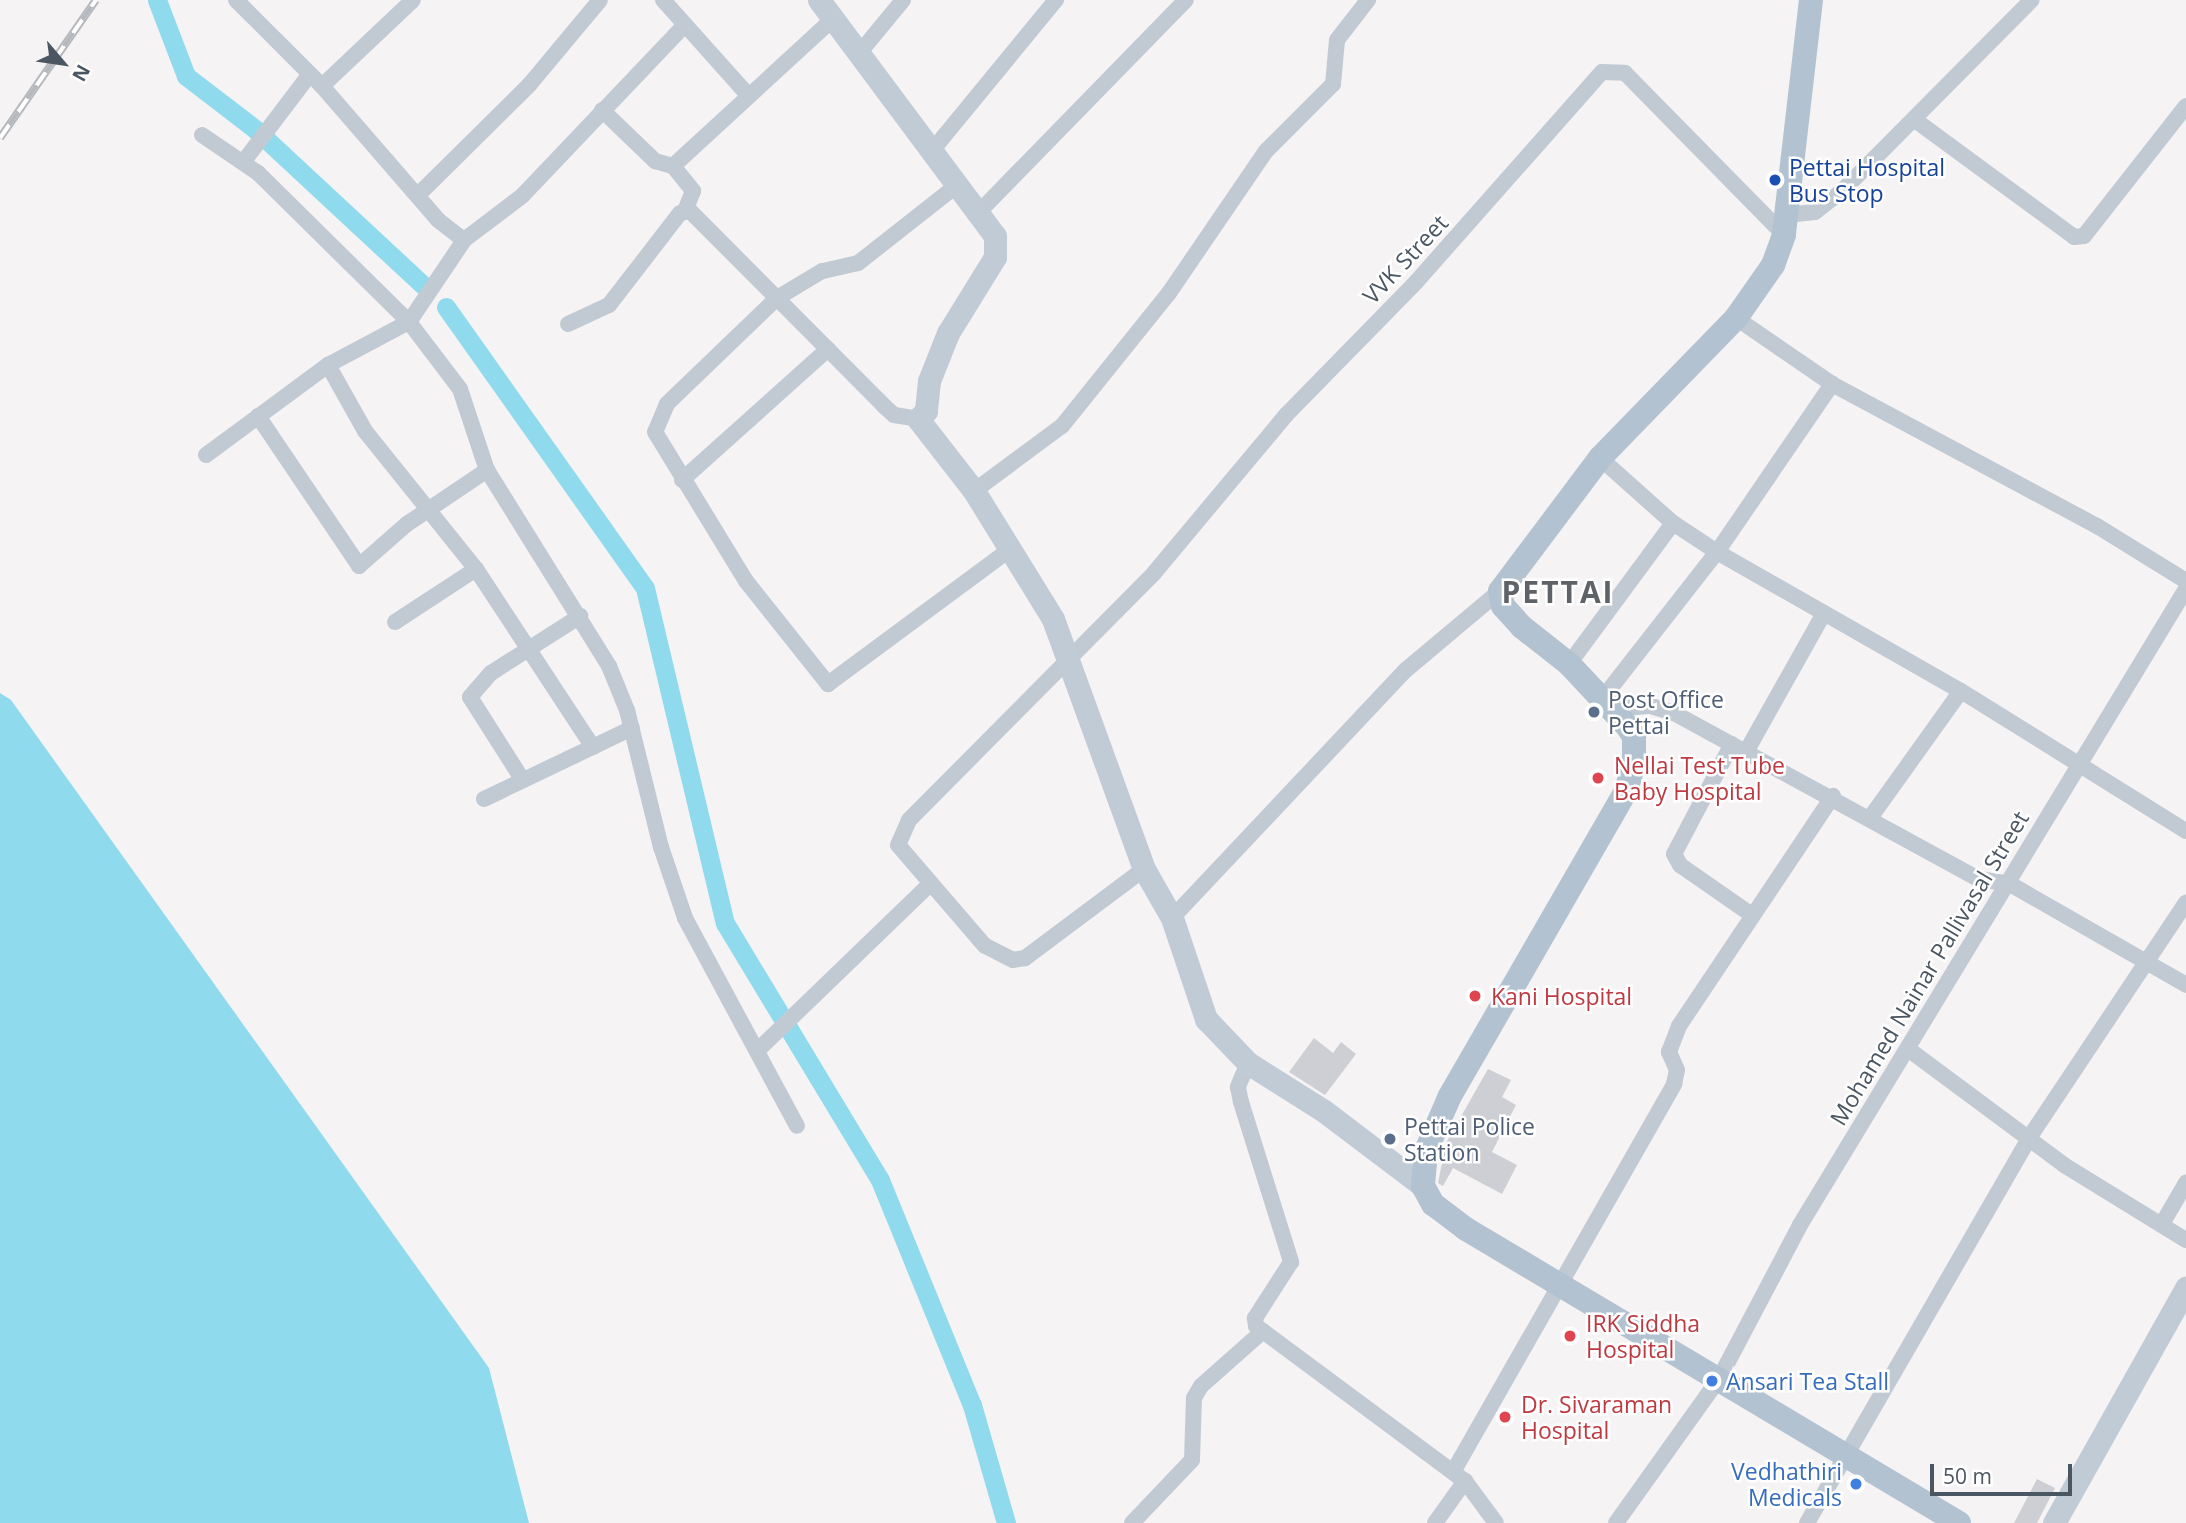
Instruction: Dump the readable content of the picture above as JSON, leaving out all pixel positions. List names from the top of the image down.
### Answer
{
  "streets": {
    "street": ["VVK Street", "Mohamed Nainar Pallivasal Street"]
  },
  "districts": ["PETTAI"],
  "places": [
    "Pettai Hospital Bus Stop",
    "Post Office Pettai",
    "Nellai Test Tube Baby Hospital",
    "Kani Hospital",
    "Pettai Police Station",
    "IRK Siddha Hospital",
    "Ansari Tea Stall",
    "Dr. Sivaraman Hospital",
    "Vedhathiri Medicals"
  ],
  "scale_bar": "50 m",
  "north": "bottom right"
}
